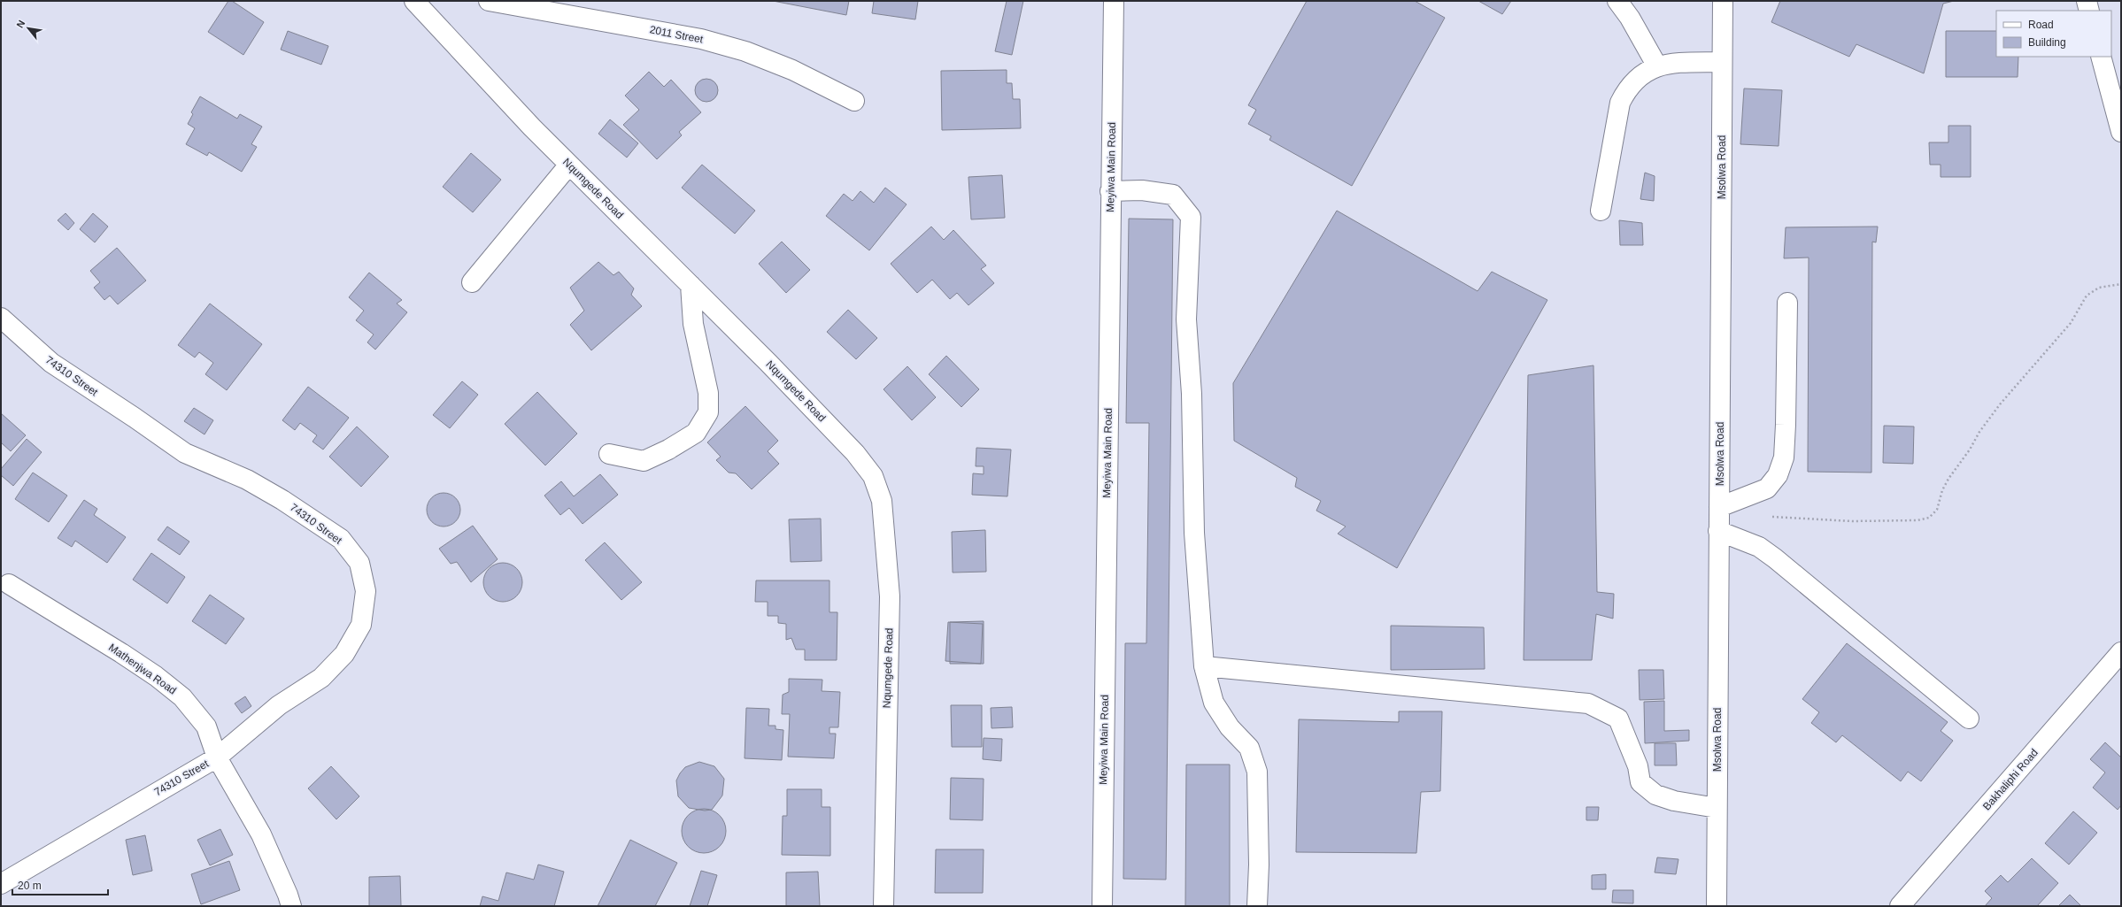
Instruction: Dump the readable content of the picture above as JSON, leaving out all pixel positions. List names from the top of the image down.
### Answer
{
  "streets": {
    "street": [
      "2011 Street",
      "Meyiwa Main Road",
      "Msolwa Road",
      "Nqumgede Road",
      "74310 Street",
      "Mathenjwa Road",
      "Bakhaliphi Road"
    ]
  },
  "crossings": [
    ["74310 Street", "Mathenjwa Road"]
  ],
  "legend": ["Road", "Building"],
  "scale_bar": "20 m",
  "north": "top left"
}
